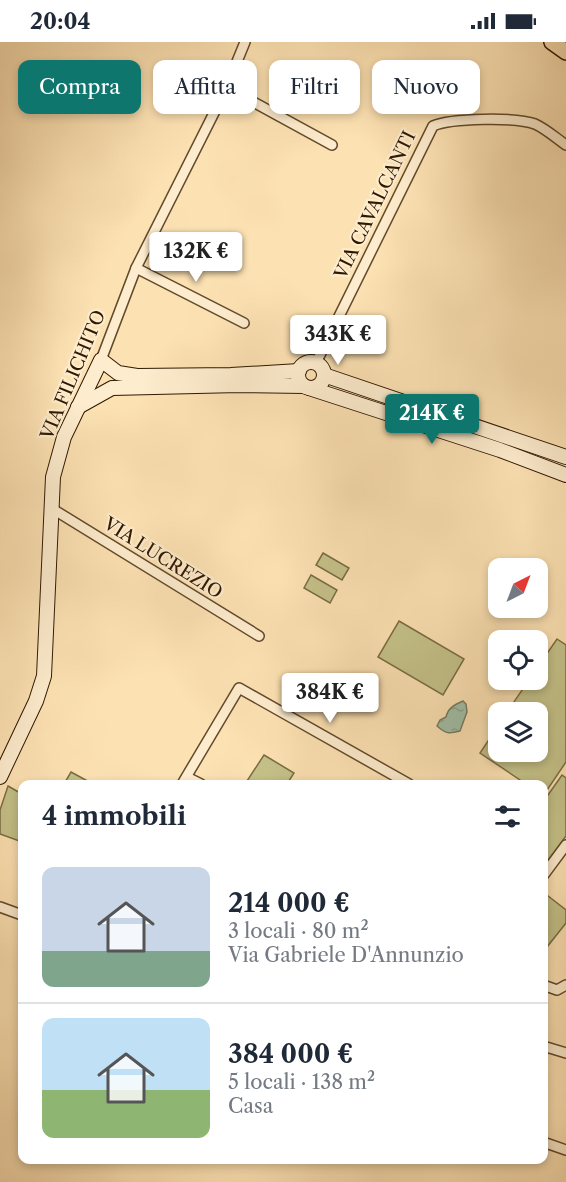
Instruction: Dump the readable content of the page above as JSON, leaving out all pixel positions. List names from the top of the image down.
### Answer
{
  "streets": {
    "street": ["VIA CAVALCANTI", "VIA FILICHITO", "VIA LUCREZIO"]
  },
  "crossings": [
    ["VIA FILICHITO", "VIA LUCREZIO"]
  ],
  "north": "top right",
  "page": {
    "status": "20:04",
    "chip": [
      "Compra",
      "Affitta",
      "Filtri",
      "Nuovo"
    ],
    "price": [
      "132K €",
      "343K €",
      "214K €",
      "384K €"
    ],
    "heading": "4 immobili",
    "list": [
      {
        "name": "214 000 €",
        "note": "3 locali · 80 m² · Via Gabriele D'Annunzio"
      },
      {
        "name": "384 000 €",
        "note": "5 locali · 138 m² · Casa"
      }
    ]
  }
}
